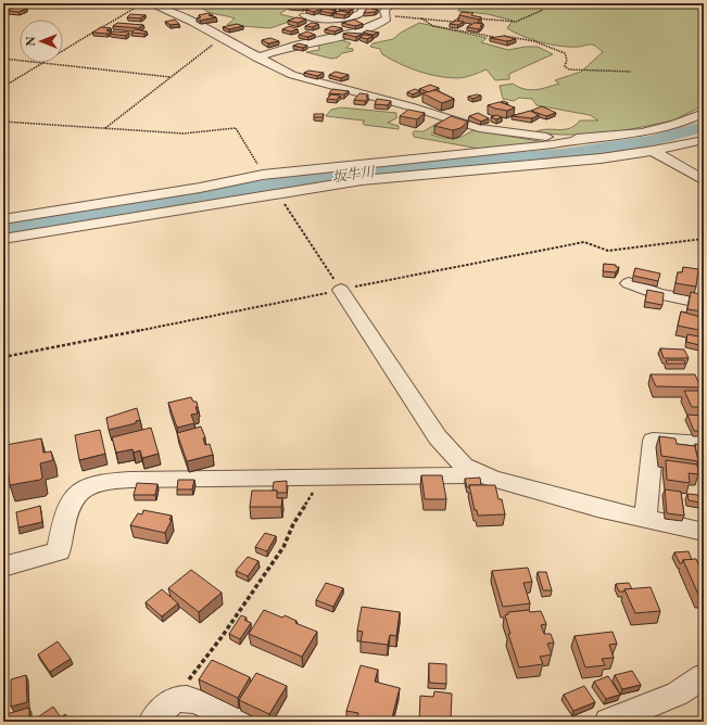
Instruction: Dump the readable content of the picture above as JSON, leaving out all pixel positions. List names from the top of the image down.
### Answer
{
  "water": ["坂牛川"],
  "north": "left"
}
